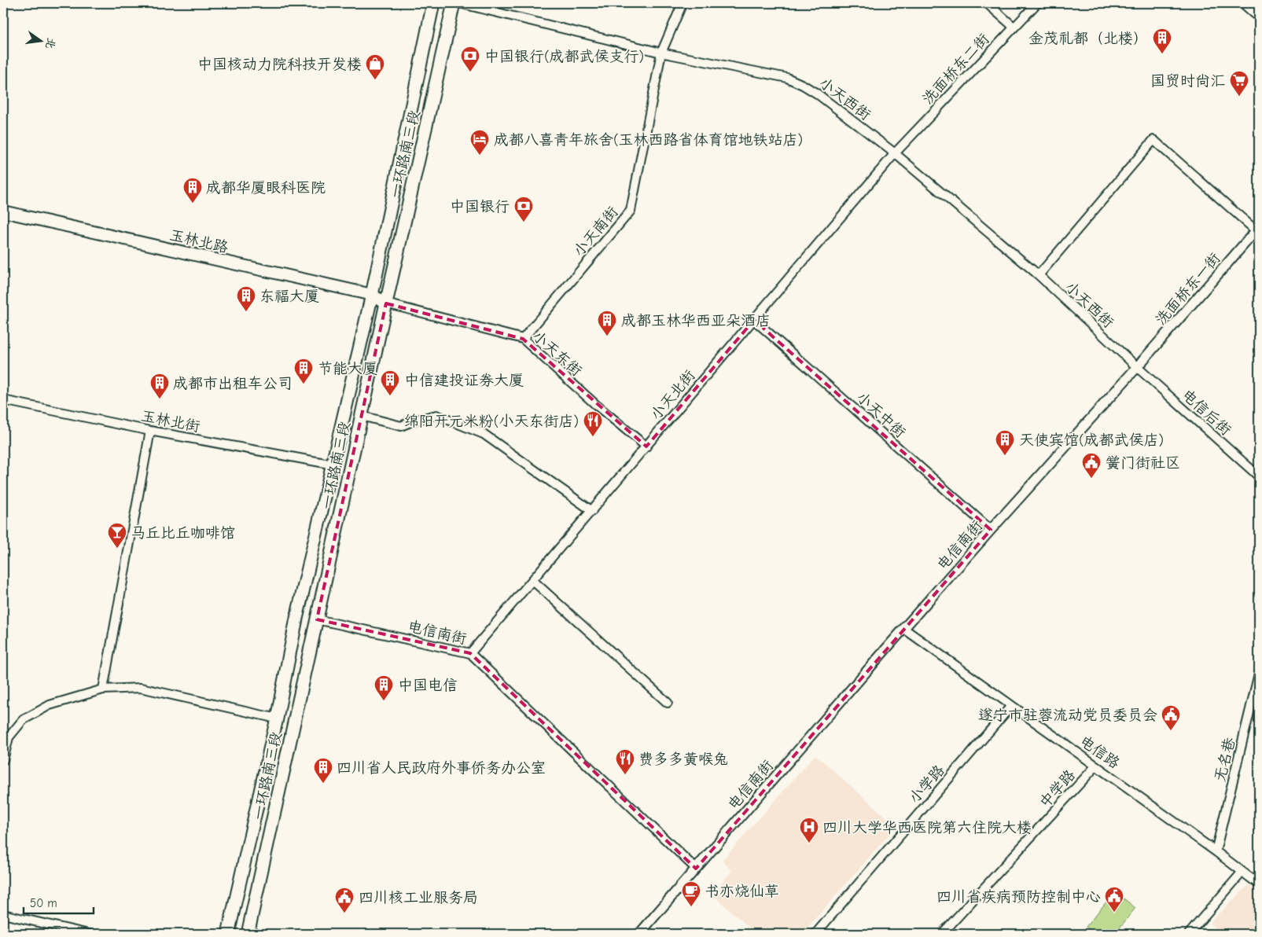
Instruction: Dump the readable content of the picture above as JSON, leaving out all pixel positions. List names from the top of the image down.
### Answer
{
  "streets": {
    "main road": ["一环路南三段", "玉林北路"],
    "street": [
      "洗面桥东二街",
      "小天西街",
      "小天南街",
      "洗面桥东一街",
      "小天东街",
      "小天北街",
      "电信后街",
      "小天中街",
      "玉林北街",
      "电信南街",
      "电信路",
      "无名巷",
      "小学路",
      "中学路"
    ]
  },
  "crossings": [
    ["洗面桥东二街", "小天西街"],
    ["洗面桥东二街", "小天北街"],
    ["小天西街", "小天南街"],
    ["小天西街", "洗面桥东一街"],
    ["小天西街", "小天北街"],
    ["小天西街", "电信后街"],
    ["小天西街", "电信南街"],
    ["一环路南三段", "玉林北路"],
    ["一环路南三段", "小天东街"],
    ["一环路南三段", "玉林北街"],
    ["一环路南三段", "电信南街"],
    ["小天南街", "小天东街"],
    ["玉林北路", "小天东街"],
    ["洗面桥东一街", "电信后街"],
    ["洗面桥东一街", "电信南街"],
    ["小天东街", "小天北街"],
    ["小天北街", "小天中街"],
    ["小天北街", "电信南街"],
    ["电信后街", "电信南街"],
    ["小天中街", "电信南街"],
    ["电信南街", "电信路"],
    ["电信路", "无名巷"],
    ["电信路", "小学路"],
    ["电信路", "中学路"]
  ],
  "places": {
    "building": [
      "金茂礼都（北楼）",
      "成都华厦眼科医院",
      "东福大厦",
      "成都玉林华西亚朵酒店",
      "节能大厦",
      "中信建投证券大厦",
      "成都市出租车公司",
      "天使宾馆(成都武侯店)",
      "中国电信",
      "四川省人民政府外事侨务办公室"
    ],
    "bank": ["中国银行(成都武侯支行)", "中国银行"],
    "shop": ["中国核动力院科技开发楼"],
    "supermarket": ["国贸时尚汇"],
    "hotel": ["成都八喜青年旅舍(玉林西路省体育馆地铁站店)"],
    "restaurant": ["绵阳开元米粉(小天东街店)", "费多多黄喉兔"],
    "public building": [
      "黉门街社区",
      "遂宁市驻蓉流动党员委员会",
      "四川省疾病预防控制中心",
      "四川核工业服务局"
    ],
    "bar": ["马丘比丘咖啡馆"],
    "hospital": ["四川大学华西医院第六住院大楼"],
    "cafe": ["书亦烧仙草"]
  },
  "scale_bar": "50 m",
  "north": "right"
}
